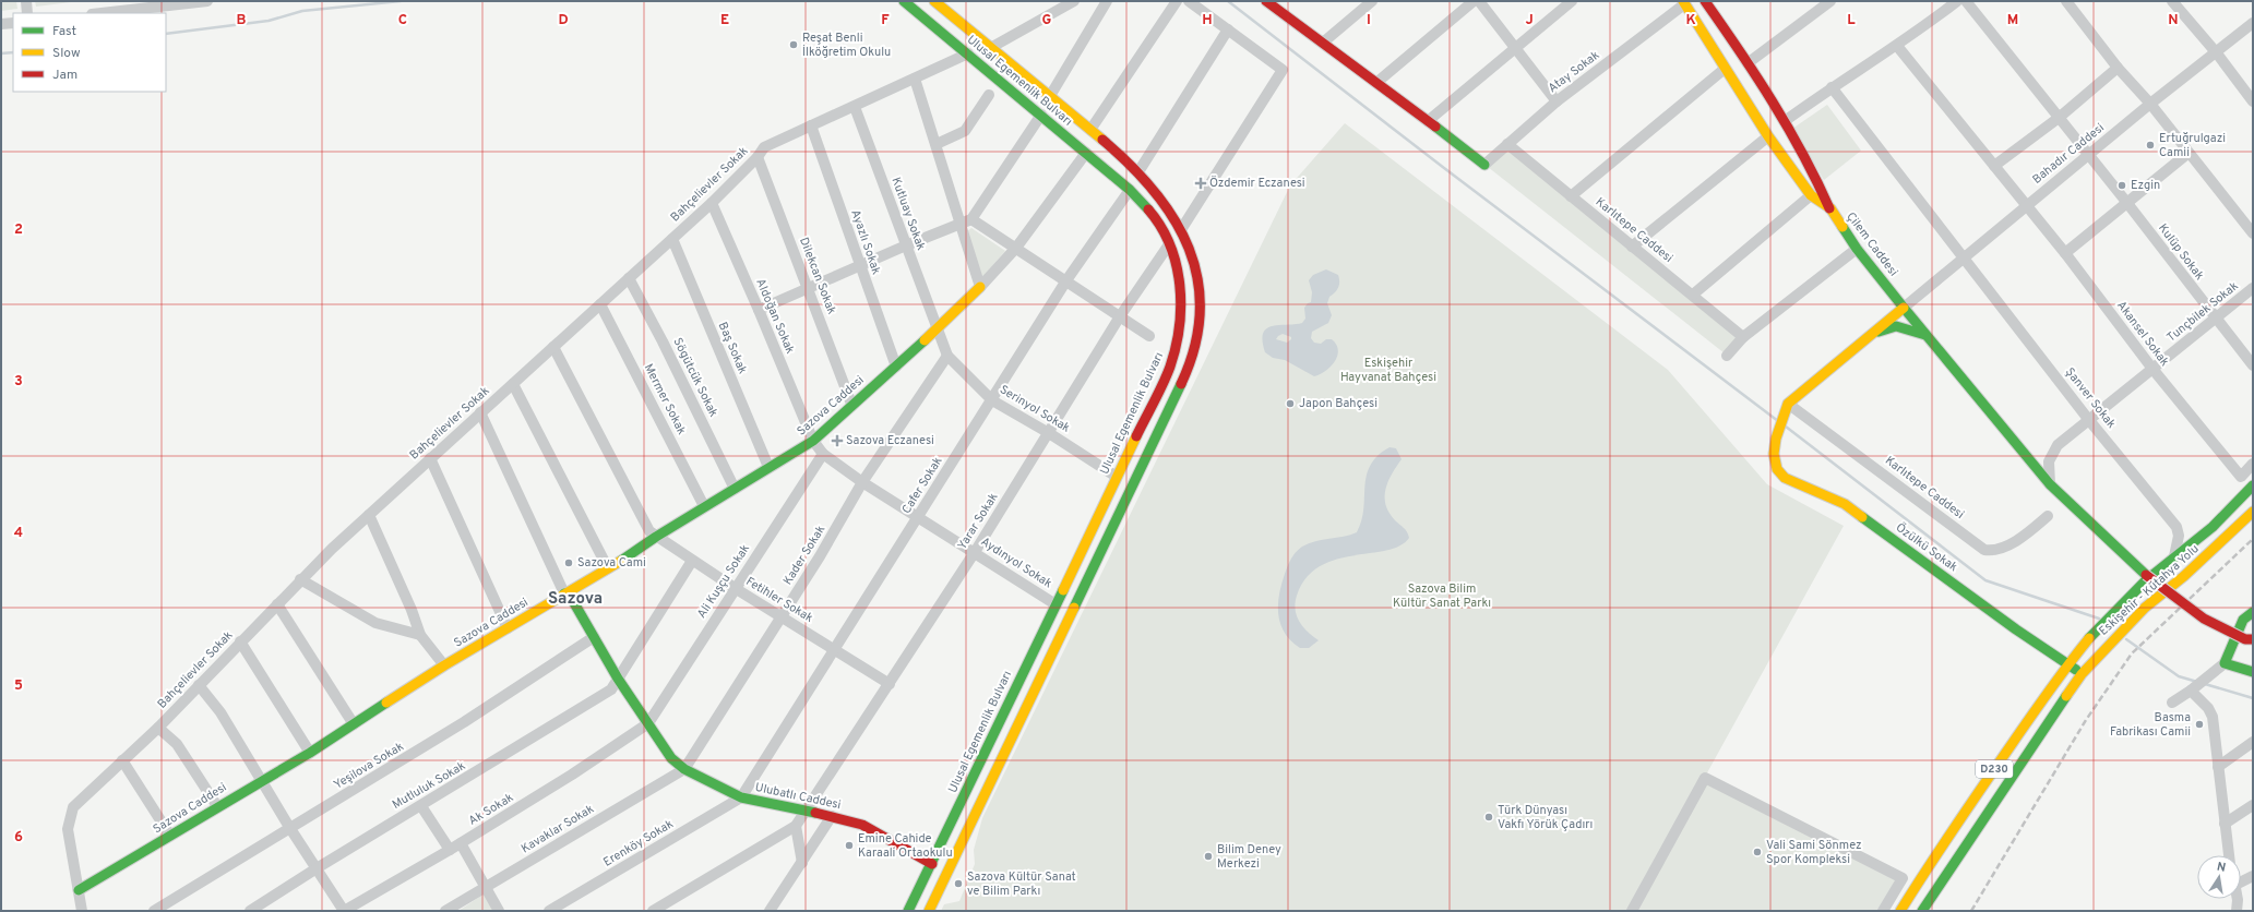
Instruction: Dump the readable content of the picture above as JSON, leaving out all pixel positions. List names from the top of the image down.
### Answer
{
  "streets": {
    "main road": [
      "Ulusal Egemenlik Bulvarı",
      "Çilem Caddesi",
      "Sazova Caddesi",
      "Özülkü Sokak",
      "Eskişehir - Kütahya Yolu",
      "D230",
      "Ulubatlı Caddesi"
    ],
    "street": [
      "Atay Sokak",
      "Bahadır Caddesi",
      "Bahçelievler Sokak",
      "Kutluay Sokak",
      "Karlıtepe Caddesi",
      "Ayazlı Sokak",
      "Kulüp Sokak",
      "Dilekcan Sokak",
      "Tunçbilek Sokak",
      "Aldoğan Sokak",
      "Akansel Sokak",
      "Baş Sokak",
      "Sögütcük Sokak",
      "Şanver Sokak",
      "Mermer Sokak",
      "Serinyol Sokak",
      "Cafer Sokak",
      "Yarar Sokak",
      "Kader Sokak",
      "Aydınyol Sokak",
      "Ali Kuşçu Sokak",
      "Fetihler Sokak",
      "Yeşilova Sokak",
      "Mutluluk Sokak",
      "Ak Sokak",
      "Kavaklar Sokak",
      "Erenköy Sokak"
    ]
  },
  "crossings": [
    ["Atay Sokak", "Karlıtepe Caddesi"],
    ["Atay Sokak", "Çilem Caddesi"],
    ["Ulusal Egemenlik Bulvarı", "Bahçelievler Sokak"],
    ["Ulusal Egemenlik Bulvarı", "Serinyol Sokak"],
    ["Ulusal Egemenlik Bulvarı", "Cafer Sokak"],
    ["Ulusal Egemenlik Bulvarı", "Yarar Sokak"],
    ["Ulusal Egemenlik Bulvarı", "Aydınyol Sokak"],
    ["Ulusal Egemenlik Bulvarı", "Ulubatlı Caddesi"],
    ["Bahadır Caddesi", "Çilem Caddesi"],
    ["Bahadır Caddesi", "Kulüp Sokak"],
    ["Bahadır Caddesi", "Akansel Sokak"],
    ["Bahadır Caddesi", "Şanver Sokak"],
    ["Bahçelievler Sokak", "Kutluay Sokak"],
    ["Bahçelievler Sokak", "Ayazlı Sokak"],
    ["Bahçelievler Sokak", "Dilekcan Sokak"],
    ["Bahçelievler Sokak", "Aldoğan Sokak"],
    ["Bahçelievler Sokak", "Baş Sokak"],
    ["Bahçelievler Sokak", "Sögütcük Sokak"],
    ["Bahçelievler Sokak", "Mermer Sokak"],
    ["Bahçelievler Sokak", "Sazova Caddesi"],
    ["Bahçelievler Sokak", "Fetihler Sokak"],
    ["Kutluay Sokak", "Sazova Caddesi"],
    ["Kutluay Sokak", "Serinyol Sokak"],
    ["Karlıtepe Caddesi", "Özülkü Sokak"],
    ["Ayazlı Sokak", "Sazova Caddesi"],
    ["Çilem Caddesi", "Tunçbilek Sokak"],
    ["Kulüp Sokak", "Tunçbilek Sokak"],
    ["Dilekcan Sokak", "Sazova Caddesi"],
    ["Tunçbilek Sokak", "Akansel Sokak"],
    ["Tunçbilek Sokak", "Şanver Sokak"],
    ["Aldoğan Sokak", "Sazova Caddesi"],
    ["Aldoğan Sokak", "Aydınyol Sokak"],
    ["Baş Sokak", "Sazova Caddesi"],
    ["Sögütcük Sokak", "Sazova Caddesi"],
    ["Şanver Sokak", "Eskişehir - Kütahya Yolu"],
    ["Mermer Sokak", "Sazova Caddesi"],
    ["Sazova Caddesi", "Serinyol Sokak"],
    ["Sazova Caddesi", "Aydınyol Sokak"],
    ["Sazova Caddesi", "Fetihler Sokak"],
    ["Sazova Caddesi", "Ulubatlı Caddesi"],
    ["Serinyol Sokak", "Cafer Sokak"],
    ["Serinyol Sokak", "Yarar Sokak"],
    ["Serinyol Sokak", "Kader Sokak"],
    ["Cafer Sokak", "Aydınyol Sokak"],
    ["Cafer Sokak", "Fetihler Sokak"],
    ["Cafer Sokak", "Ulubatlı Caddesi"],
    ["Cafer Sokak", "Erenköy Sokak"],
    ["Yarar Sokak", "Aydınyol Sokak"],
    ["Yarar Sokak", "Fetihler Sokak"],
    ["Yarar Sokak", "Ulubatlı Caddesi"],
    ["Özülkü Sokak", "Eskişehir - Kütahya Yolu"],
    ["Kader Sokak", "Aydınyol Sokak"],
    ["Kader Sokak", "Fetihler Sokak"],
    ["Kader Sokak", "Ulubatlı Caddesi"],
    ["Kader Sokak", "Kavaklar Sokak"],
    ["Aydınyol Sokak", "Ali Kuşçu Sokak"],
    ["Ali Kuşçu Sokak", "Fetihler Sokak"],
    ["Ali Kuşçu Sokak", "Ulubatlı Caddesi"],
    ["Ali Kuşçu Sokak", "Ak Sokak"],
    ["Fetihler Sokak", "Mutluluk Sokak"],
    ["Yeşilova Sokak", "Ulubatlı Caddesi"],
    ["Mutluluk Sokak", "Ulubatlı Caddesi"],
    ["Ulubatlı Caddesi", "Ak Sokak"],
    ["Ulubatlı Caddesi", "Kavaklar Sokak"],
    ["Ulubatlı Caddesi", "Erenköy Sokak"]
  ],
  "districts": ["Sazova"],
  "parks": ["Eskişehir Hayvanat Bahçesi", "Sazova Bilim Kültür Sanat Parkı"],
  "places": {
    "other": [
      "Reşat Benli İlköğretim Okulu",
      "Ertuğrulgazi Camii",
      "Ezgin",
      "Japon Bahçesi",
      "Sazova Cami",
      "Basma Fabrikası Camii",
      "Türk Dünyası Vakfı Yörük Çadırı",
      "Emine Cahide Karaali Ortaokulu",
      "Vali Sami Sönmez Spor Kompleksi",
      "Bilim Deney Merkezi",
      "Sazova Kültür Sanat ve Bilim Parkı"
    ],
    "health": ["Özdemir Eczanesi", "Sazova Eczanesi"]
  },
  "legend": ["Fast", "Slow", "Jam"],
  "north": "top",
  "grid": {
    "columns": [
      "B",
      "C",
      "D",
      "E",
      "F",
      "G",
      "H",
      "I",
      "J",
      "K",
      "L",
      "M",
      "N"
    ],
    "rows": [
      "2",
      "3",
      "4",
      "5",
      "6"
    ]
  }
}
